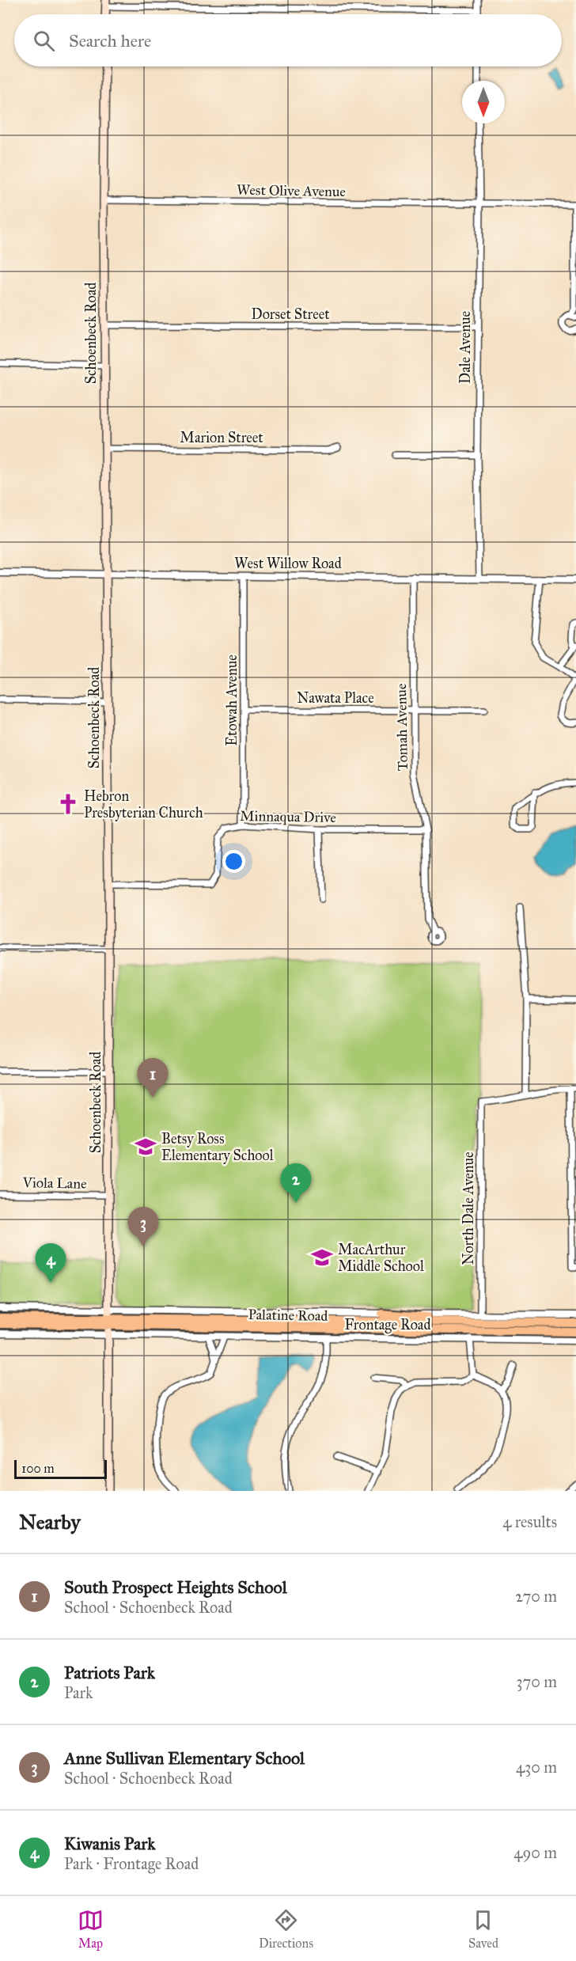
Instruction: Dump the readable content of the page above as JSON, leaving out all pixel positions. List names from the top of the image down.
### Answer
{
  "streets": {
    "highway": ["Palatine Road"],
    "main road": ["Schoenbeck Road"],
    "street": [
      "West Olive Avenue",
      "Dorset Street",
      "Dale Avenue",
      "Marion Street",
      "West Willow Road",
      "Nawata Place",
      "Etowah Avenue",
      "Tomah Avenue",
      "Minnaqua Drive",
      "Viola Lane",
      "North Dale Avenue",
      "Frontage Road"
    ]
  },
  "crossings": [
    ["West Olive Avenue", "Schoenbeck Road"],
    ["West Olive Avenue", "Dale Avenue"],
    ["Dorset Street", "Schoenbeck Road"],
    ["Dorset Street", "Dale Avenue"],
    ["Schoenbeck Road", "Marion Street"],
    ["Schoenbeck Road", "West Willow Road"],
    ["Schoenbeck Road", "Minnaqua Drive"],
    ["Schoenbeck Road", "Viola Lane"],
    ["Schoenbeck Road", "Palatine Road"],
    ["Schoenbeck Road", "Frontage Road"],
    ["Dale Avenue", "West Willow Road"],
    ["West Willow Road", "Etowah Avenue"],
    ["West Willow Road", "Tomah Avenue"],
    ["Nawata Place", "Etowah Avenue"],
    ["Nawata Place", "Tomah Avenue"],
    ["Etowah Avenue", "Minnaqua Drive"],
    ["Tomah Avenue", "Minnaqua Drive"],
    ["North Dale Avenue", "Frontage Road"],
    ["Palatine Road", "Frontage Road"]
  ],
  "places": {
    "church": ["Hebron Presbyterian Church"],
    "school or university": ["Betsy Ross Elementary School", "MacArthur Middle School"]
  },
  "scale_bar": "100 m",
  "north": "bottom",
  "page": {
    "search": "Search here",
    "pins": [
      "1",
      "2",
      "3",
      "4"
    ],
    "scale": "100 m",
    "heading": ["Nearby", "4 results"],
    "list": [
      {
        "mark": "1",
        "name": "South Prospect Heights School",
        "note": "School · Schoenbeck Road",
        "value": "270 m"
      },
      {
        "mark": "2",
        "name": "Patriots Park",
        "note": "Park",
        "value": "370 m"
      },
      {
        "mark": "3",
        "name": "Anne Sullivan Elementary School",
        "note": "School · Schoenbeck Road",
        "value": "430 m"
      },
      {
        "mark": "4",
        "name": "Kiwanis Park",
        "note": "Park · Frontage Road",
        "value": "490 m"
      }
    ],
    "nav": ["Map", "Directions", "Saved"]
  }
}
